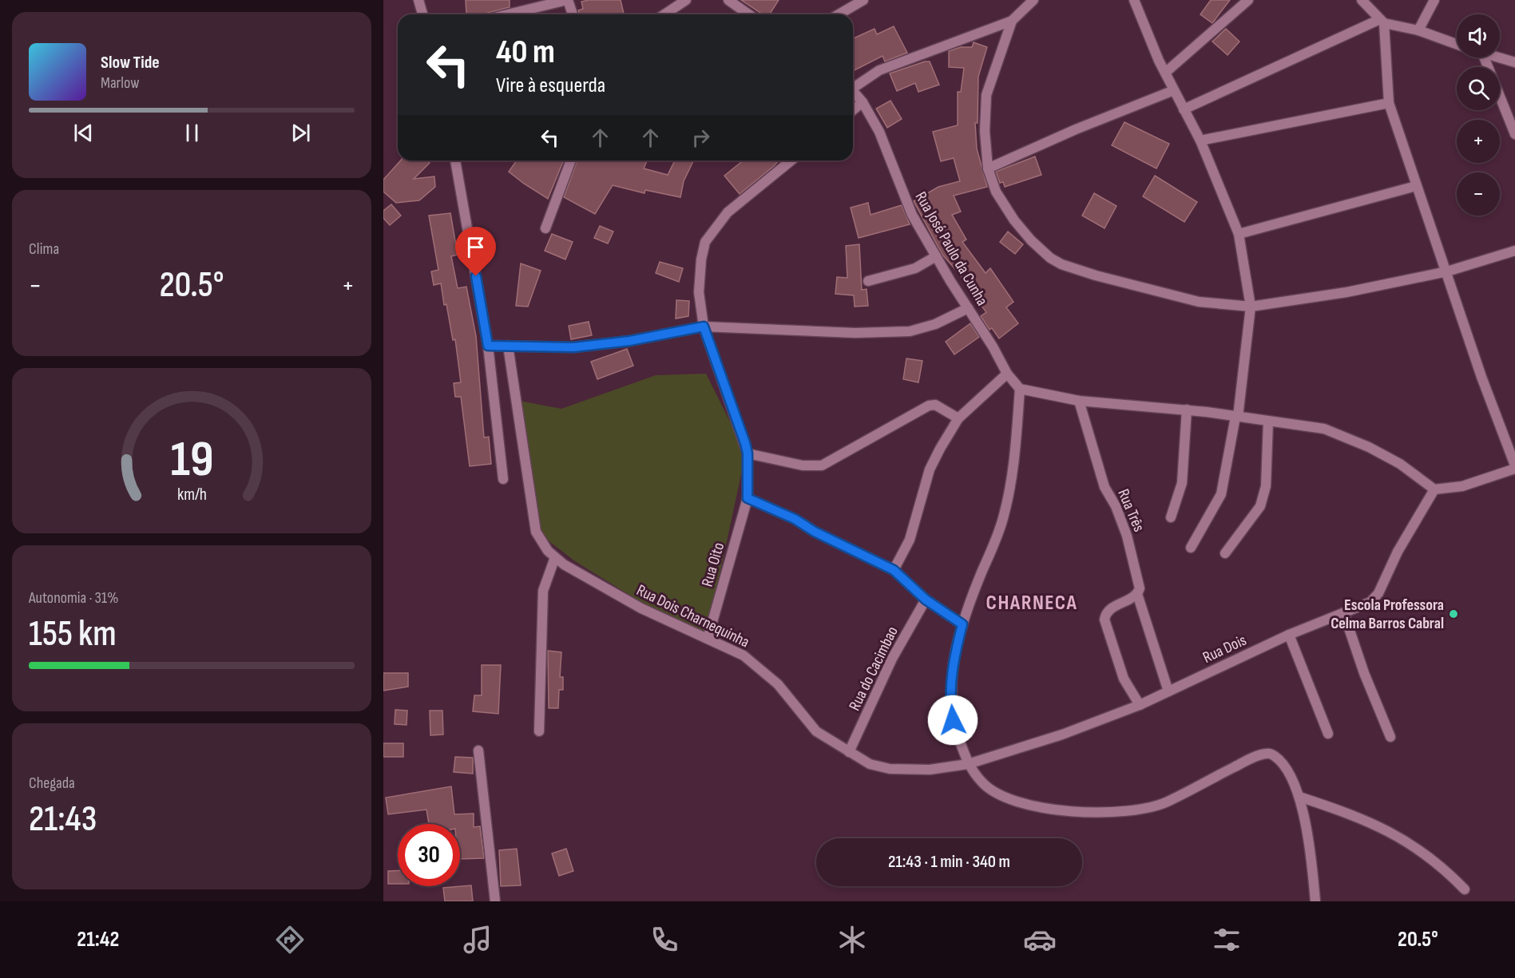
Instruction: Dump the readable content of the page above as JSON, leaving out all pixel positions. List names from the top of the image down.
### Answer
{
  "streets": {
    "street": [
      "Rua José Paulo da Cunha",
      "Rua Três",
      "Rua Oito",
      "Rua Dois Charnequinha",
      "Rua Dois",
      "Rua do Cacimbao"
    ]
  },
  "crossings": [
    ["Rua Três", "Rua Dois"],
    ["Rua Oito", "Rua Dois Charnequinha"],
    ["Rua Dois Charnequinha", "Rua Dois"],
    ["Rua Dois Charnequinha", "Rua do Cacimbao"]
  ],
  "districts": ["CHARNECA"],
  "places": ["Escola Professora Celma Barros Cabral"],
  "page": {
    "map_buttons": ["+", "−"],
    "turn": ["40 m", "Vire à esquerda"],
    "song": ["Slow Tide", "Marlow"],
    "tile": [
      "Clima",
      ["Autonomia · 31%", "155 km"],
      ["Chegada", "21:43"]
    ],
    "heat": ["−", "20.5°", "+"],
    "limit": "30",
    "trip": "21:43 · 1 min · 340 m",
    "tabs": ["21:42", "20.5°"],
    "gauge": ["19", "km/h"]
  }
}
